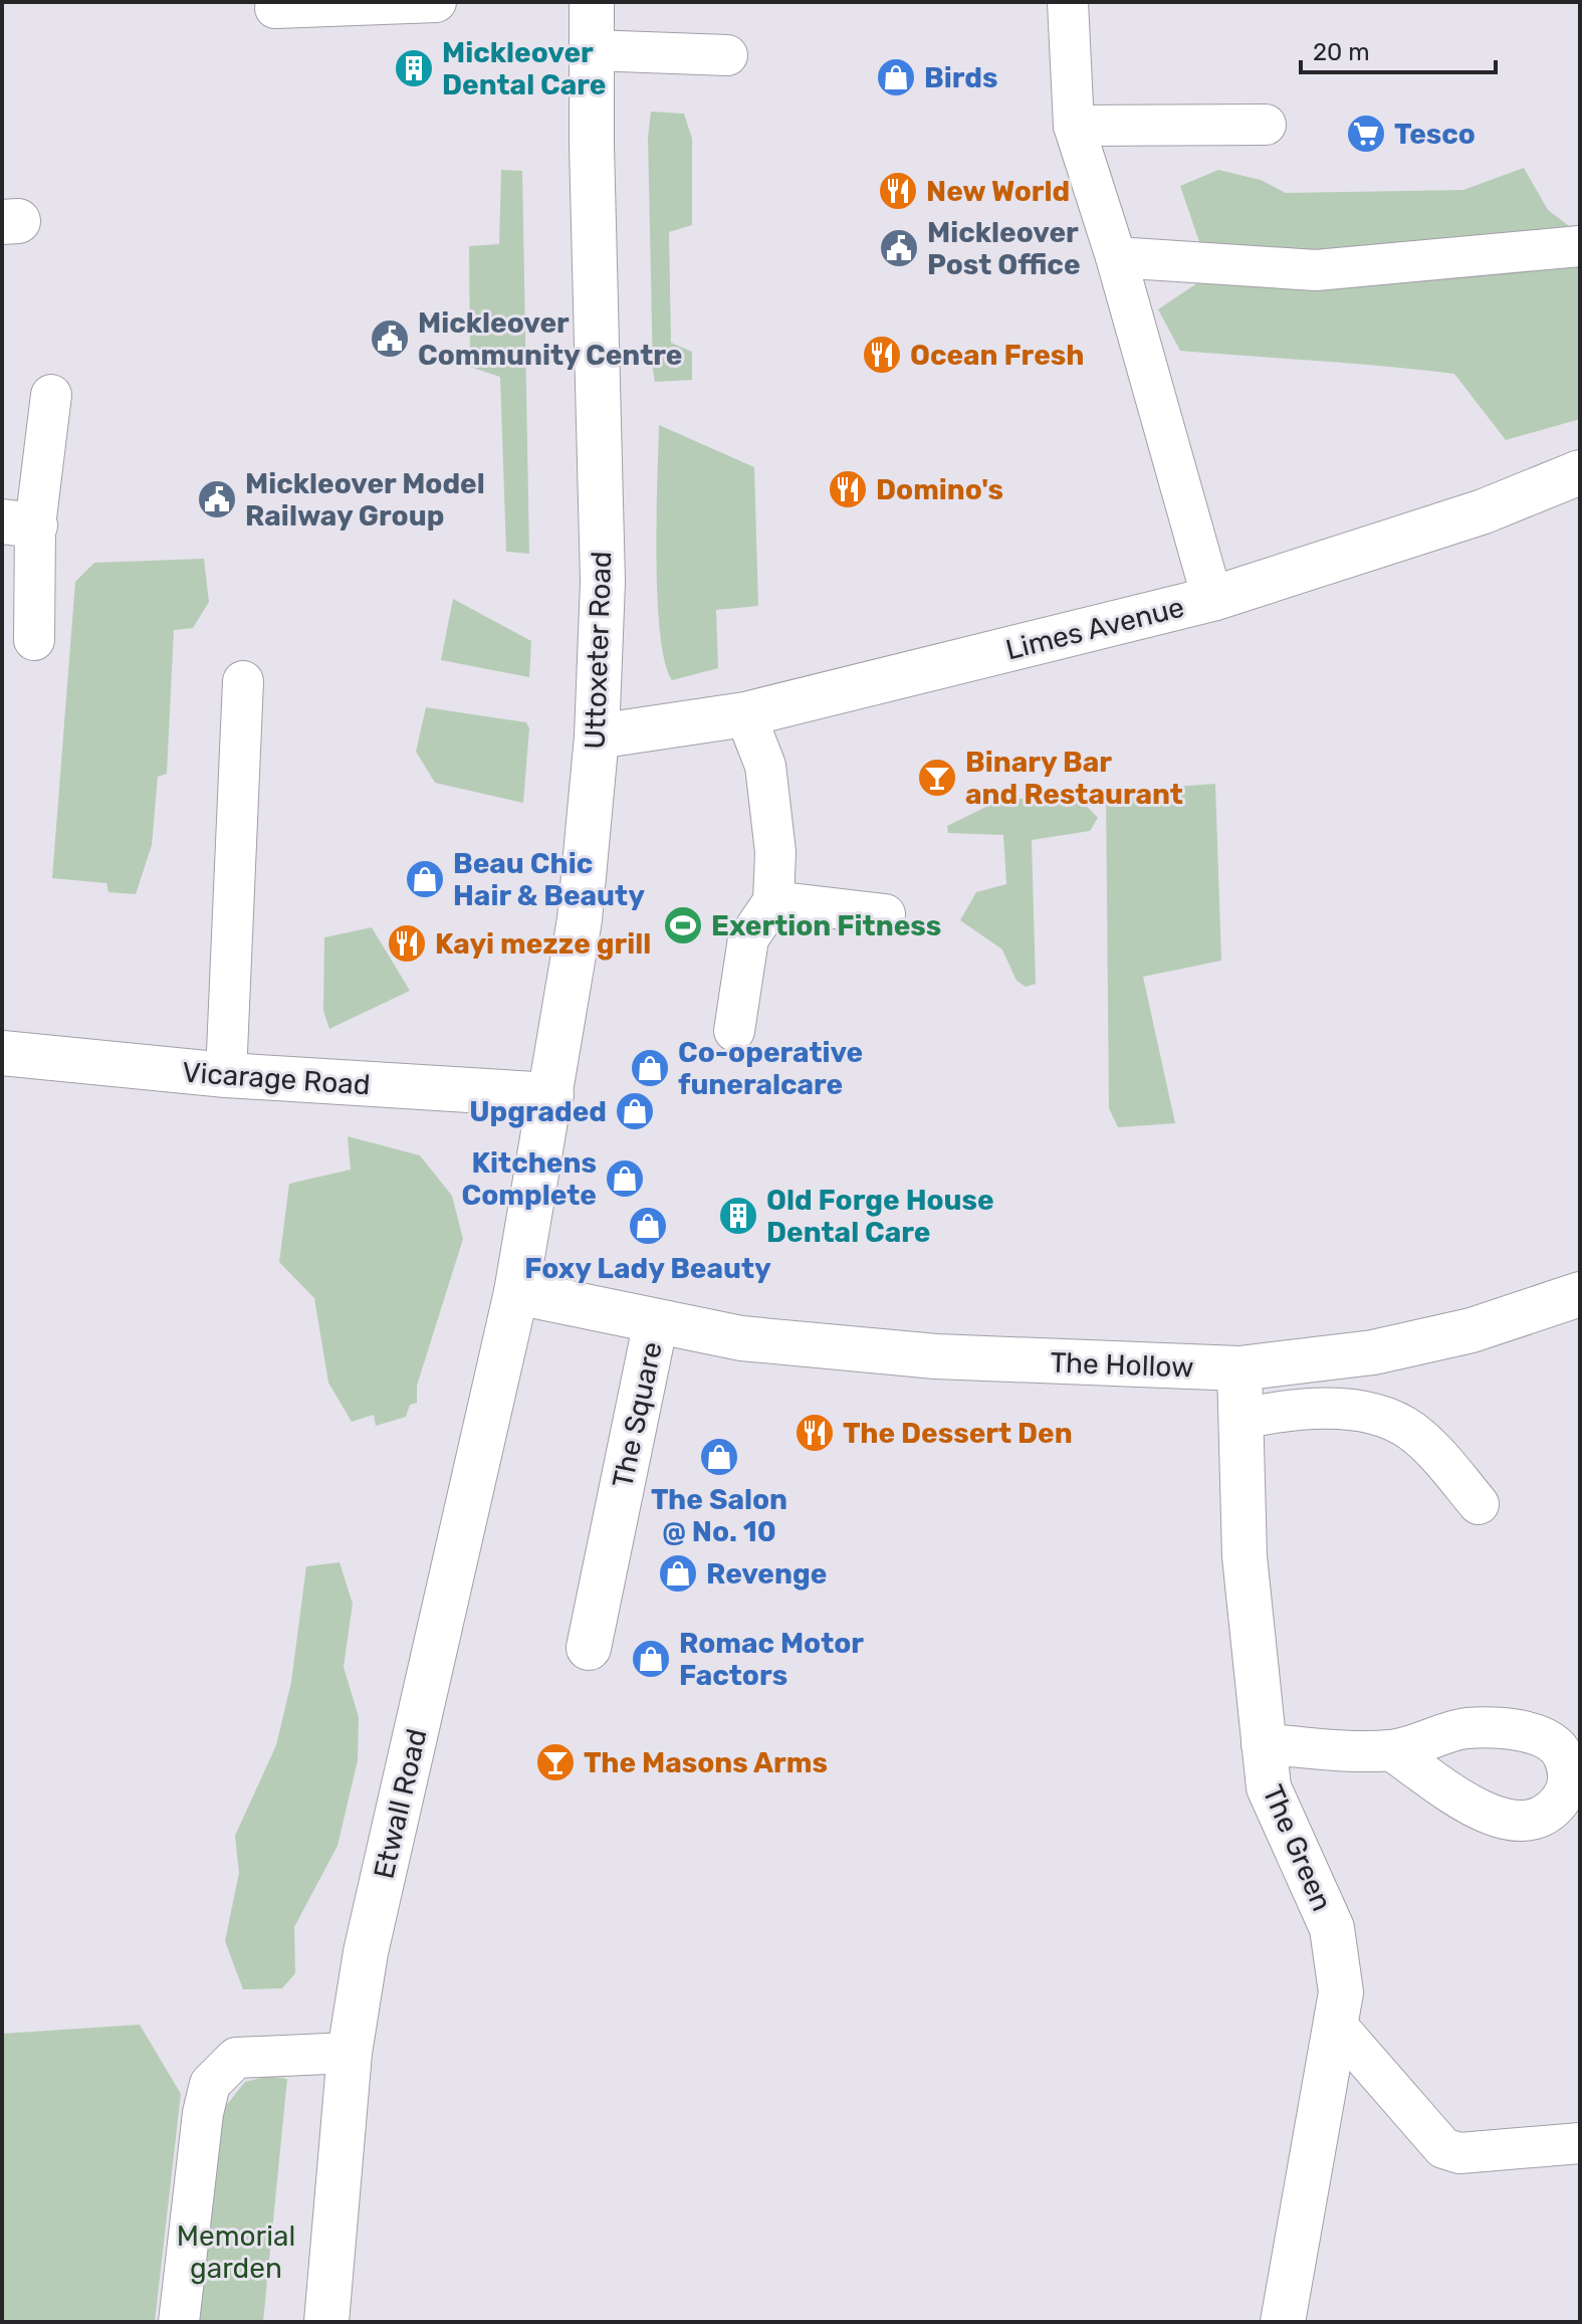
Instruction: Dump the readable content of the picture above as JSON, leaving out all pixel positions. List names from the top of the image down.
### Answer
{
  "streets": {
    "street": [
      "Limes Avenue",
      "Uttoxeter Road",
      "Vicarage Road",
      "The Hollow",
      "The Square",
      "Etwall Road",
      "The Green"
    ]
  },
  "crossings": [
    ["Limes Avenue", "Uttoxeter Road"],
    ["Uttoxeter Road", "Vicarage Road"],
    ["Uttoxeter Road", "The Square"],
    ["Uttoxeter Road", "Etwall Road"],
    ["The Hollow", "The Square"],
    ["The Hollow", "The Green"],
    ["The Square", "Etwall Road"]
  ],
  "parks": ["Memorial garden"],
  "places": {
    "building": ["Mickleover Dental Care", "Old Forge House Dental Care"],
    "shop": [
      "Birds",
      "Beau Chic Hair & Beauty",
      "Co-operative funeralcare",
      "Upgraded",
      "Kitchens Complete",
      "Foxy Lady Beauty",
      "The Salon @ No. 10",
      "Revenge",
      "Romac Motor Factors"
    ],
    "supermarket": ["Tesco"],
    "restaurant": [
      "New World",
      "Ocean Fresh",
      "Domino's",
      "Kayi mezze grill",
      "The Dessert Den"
    ],
    "public building": ["Mickleover Post Office", "Mickleover Community Centre", "Mickleover Model Railway Group"],
    "bar": ["Binary Bar and Restaurant", "The Masons Arms"],
    "sports": ["Exertion Fitness"]
  },
  "scale_bar": "20 m"
}
